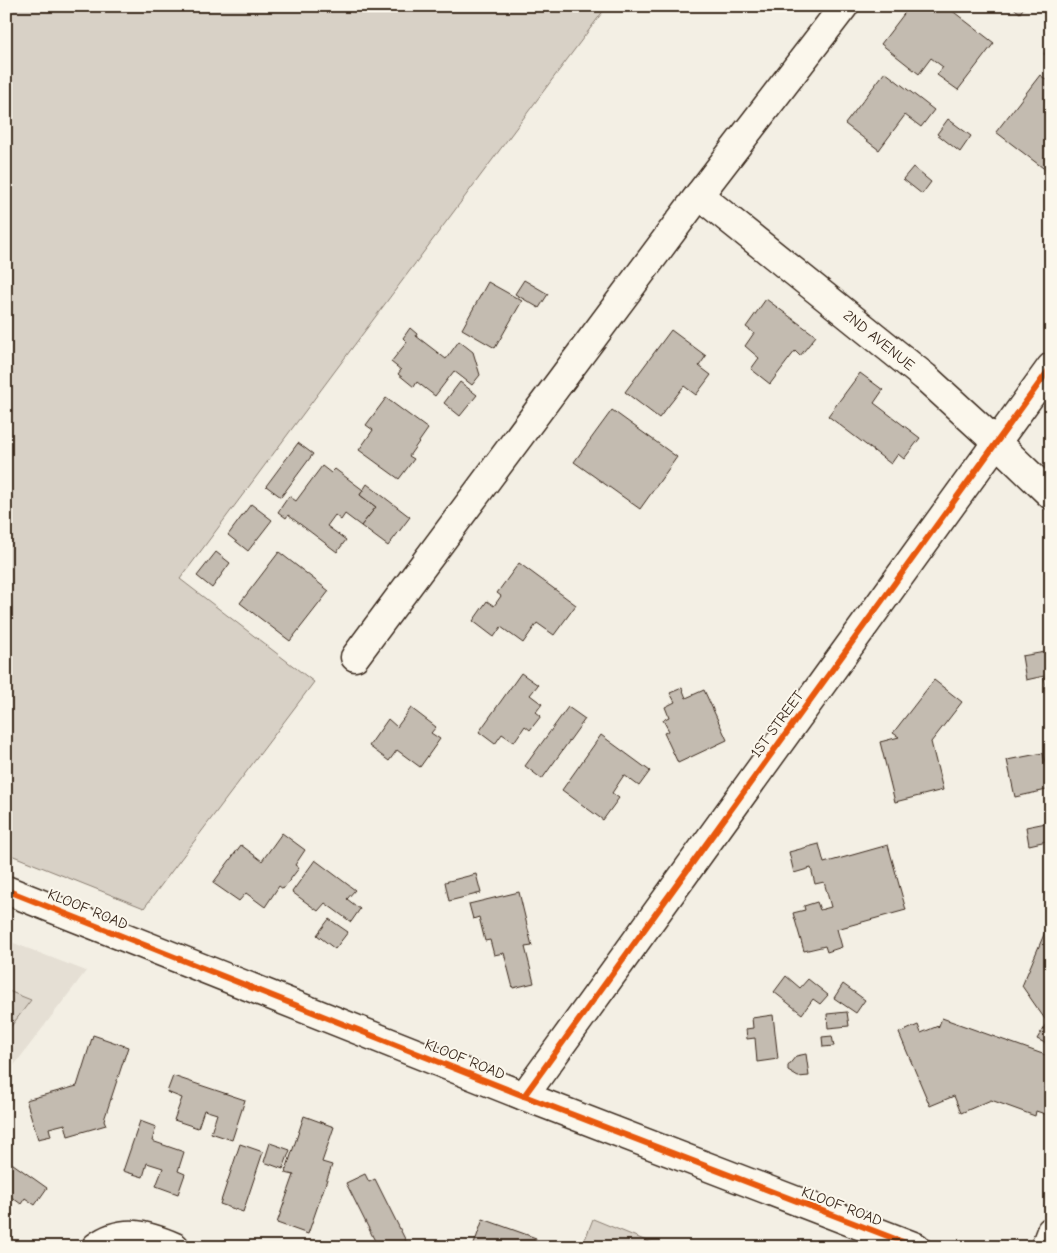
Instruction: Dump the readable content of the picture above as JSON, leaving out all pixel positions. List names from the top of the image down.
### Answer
{
  "streets": {
    "street": ["2ND AVENUE", "1ST STREET", "KLOOF ROAD"]
  },
  "crossings": [
    ["2ND AVENUE", "1ST STREET"],
    ["1ST STREET", "KLOOF ROAD"]
  ]
}
